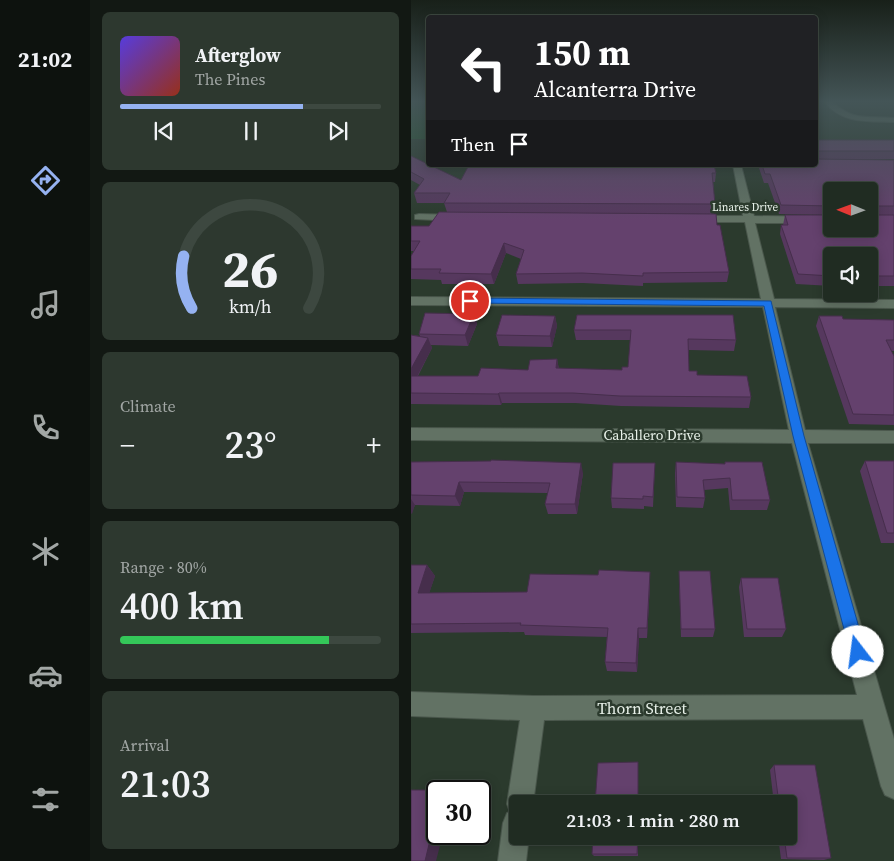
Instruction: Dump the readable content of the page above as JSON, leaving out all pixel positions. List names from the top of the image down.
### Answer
{
  "streets": {
    "street": ["Linares Drive", "Caballero Drive", "Thorn Street"]
  },
  "north": "left",
  "page": {
    "tabs": "21:02",
    "turn": ["150 m", "Alcanterra Drive"],
    "song": ["Afterglow", "The Pines"],
    "then": "Then",
    "tile": [
      "Climate",
      ["Range · 80%", "400 km"],
      ["Arrival", "21:03"]
    ],
    "heat": ["−", "23°", "+"],
    "limit": "30",
    "trip": "21:03 · 1 min · 280 m",
    "gauge": ["26", "km/h"]
  }
}
